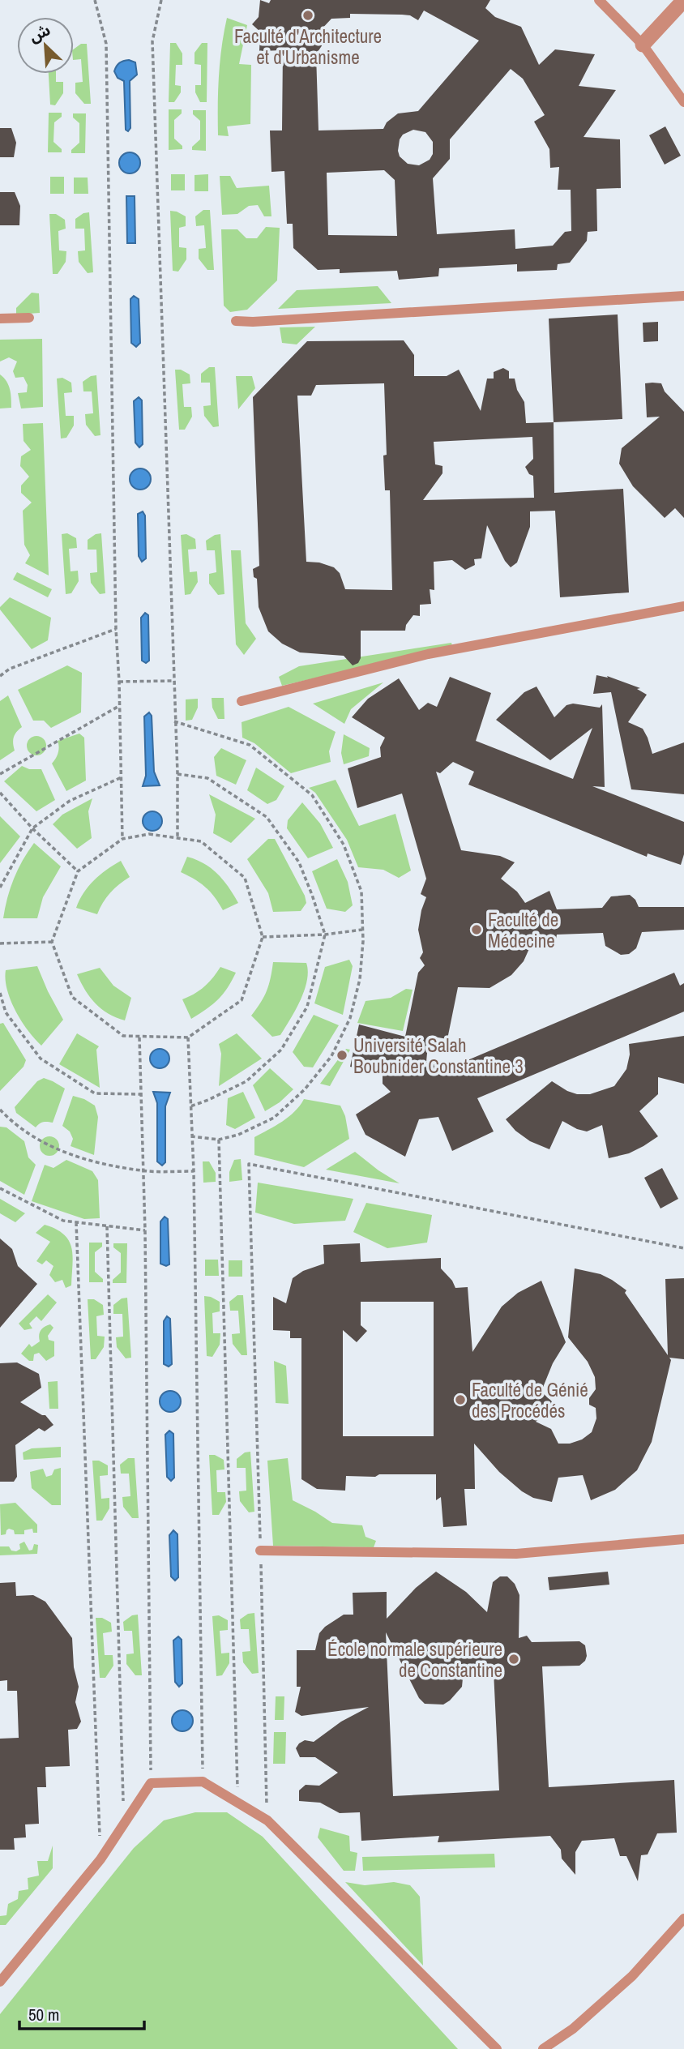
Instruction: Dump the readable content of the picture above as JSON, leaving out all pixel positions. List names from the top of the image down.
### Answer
{
  "places": [
    "Faculté d'Architecture et d'Urbanisme",
    "Faculté de Médecine",
    "Université Salah Boubnider Constantine 3",
    "Faculté de Génié des Procédés",
    "École normale supérieure de Constantine"
  ],
  "scale_bar": "50 m",
  "north": "top left"
}
